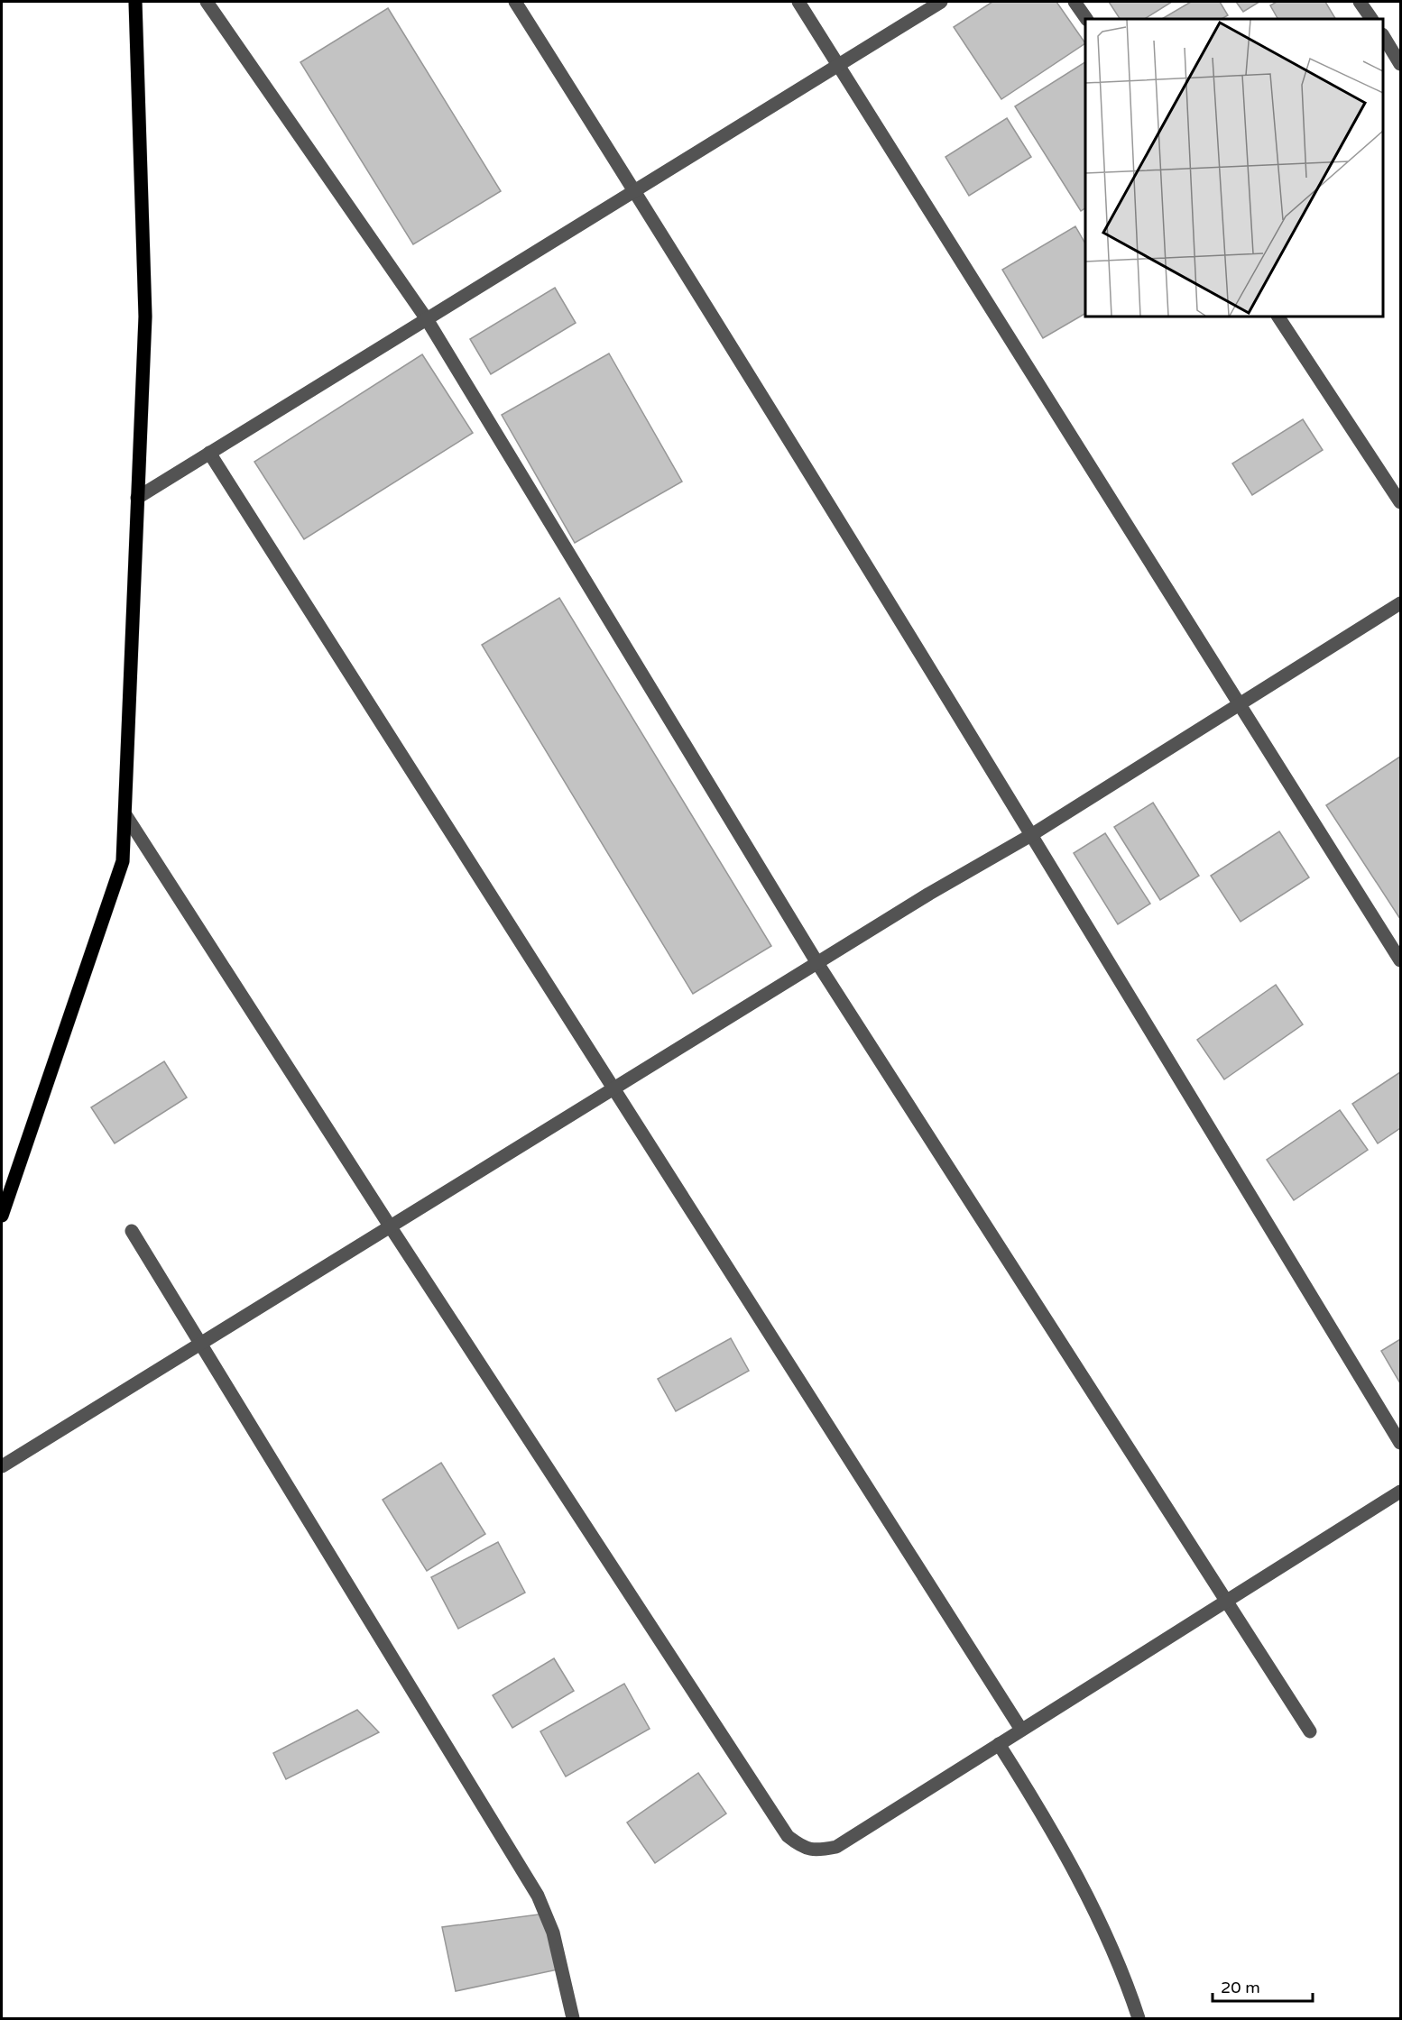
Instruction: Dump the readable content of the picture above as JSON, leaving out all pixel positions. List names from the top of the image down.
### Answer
{
  "scale_bar": "20 m"
}
